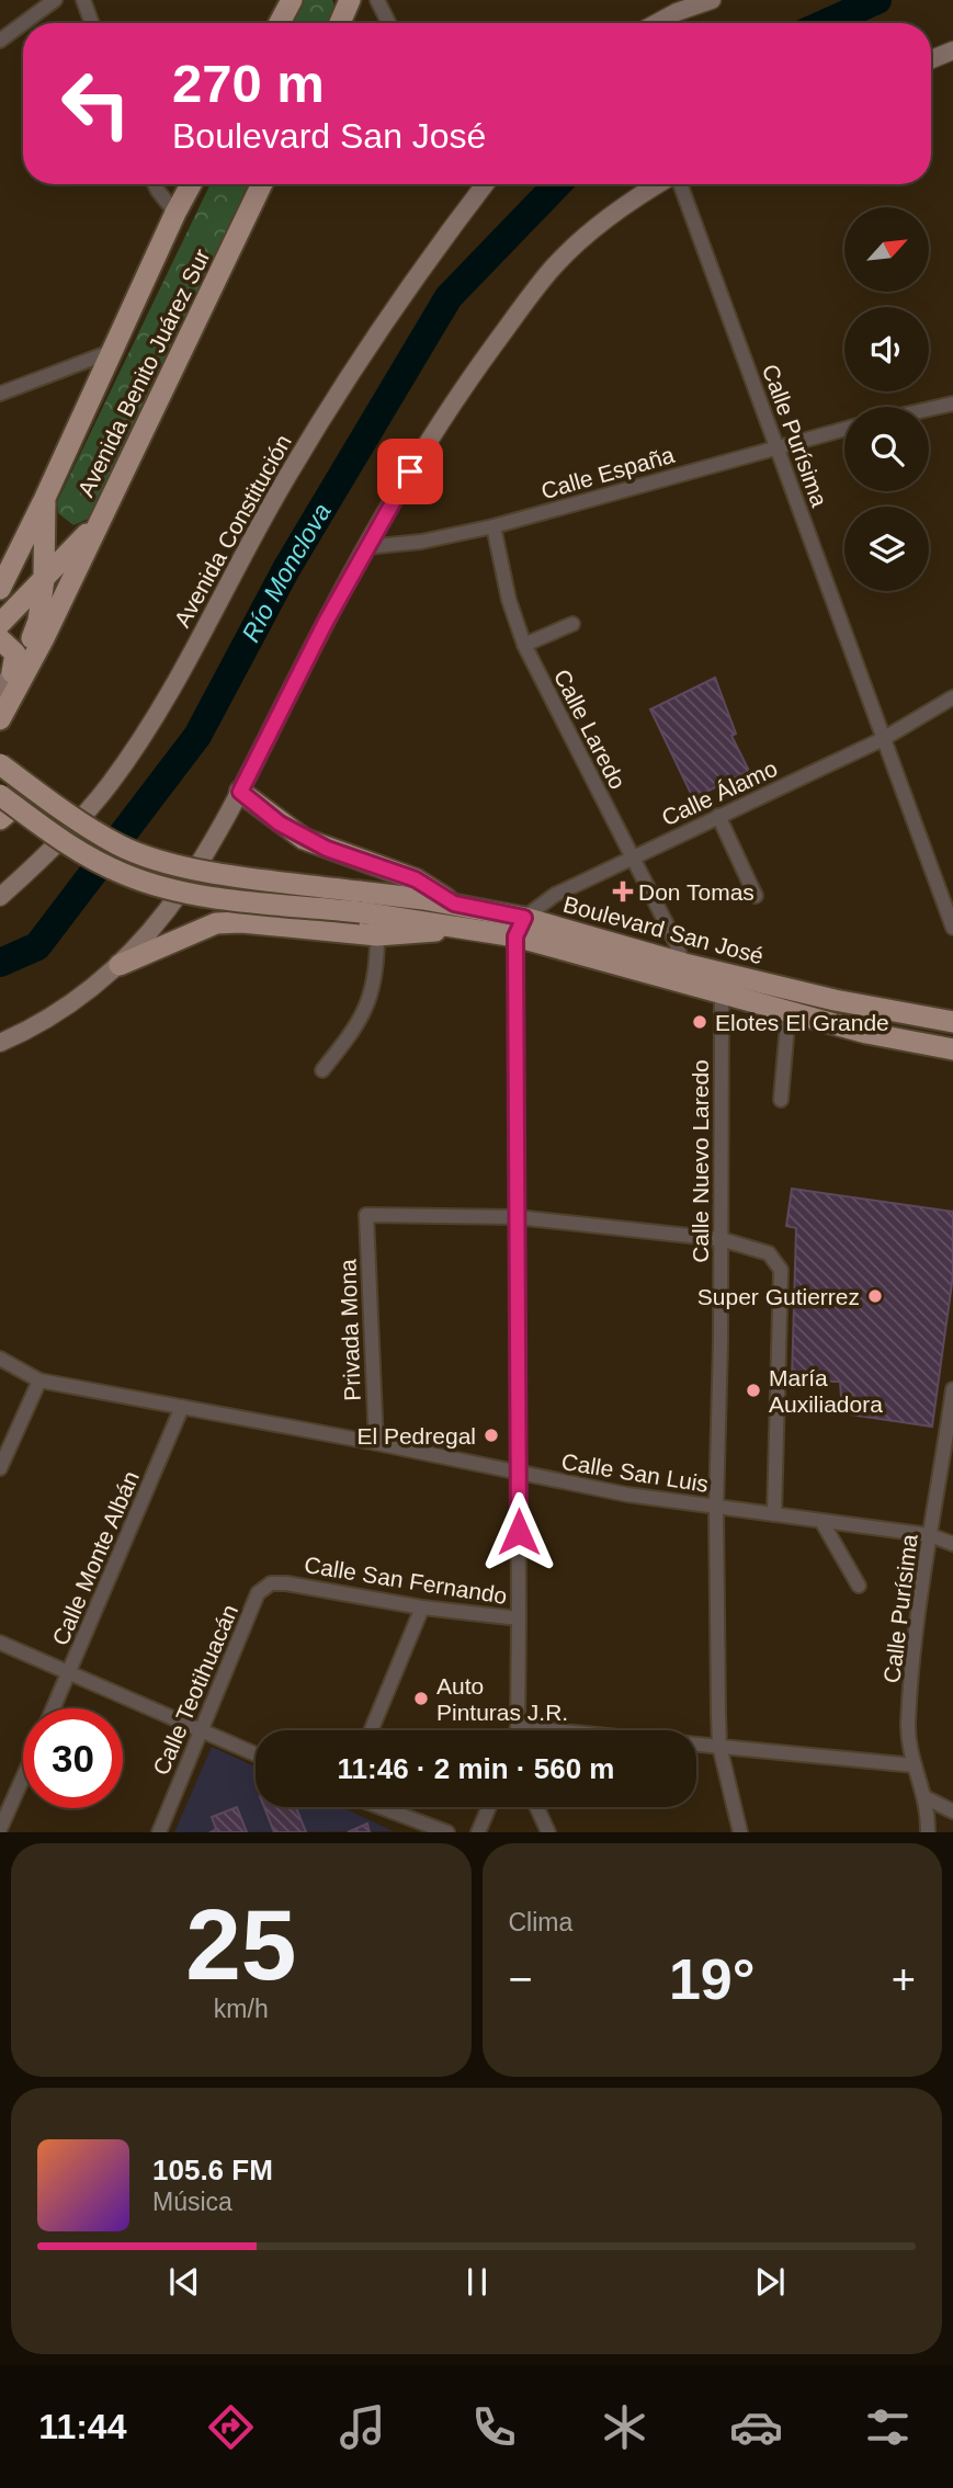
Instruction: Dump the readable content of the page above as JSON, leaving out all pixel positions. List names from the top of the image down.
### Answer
{
  "streets": {
    "main road": ["Avenida Benito Juárez Sur", "Avenida Constitución", "Boulevard San José"],
    "street": [
      "Calle Purísima",
      "Calle España",
      "Calle Laredo",
      "Calle Álamo",
      "Calle Nuevo Laredo",
      "Privada Mona",
      "Calle San Luis",
      "Calle Monte Albán",
      "Calle San Fernando",
      "Calle Teotihuacán"
    ]
  },
  "crossings": [
    ["Calle Purísima", "Calle España"],
    ["Calle Purísima", "Calle Álamo"],
    ["Calle Purísima", "Calle San Luis"],
    ["Calle España", "Calle Laredo"],
    ["Calle Laredo", "Calle Álamo"],
    ["Calle Laredo", "Boulevard San José"],
    ["Calle Álamo", "Boulevard San José"],
    ["Boulevard San José", "Calle Nuevo Laredo"],
    ["Calle Nuevo Laredo", "Calle San Luis"],
    ["Privada Mona", "Calle San Luis"],
    ["Calle San Luis", "Calle Monte Albán"],
    ["Calle San Fernando", "Calle Teotihuacán"]
  ],
  "water": ["Río Monclova"],
  "places": {
    "health": ["Don Tomas"],
    "other": [
      "Elotes El Grande",
      "Super Gutierrez",
      "María Auxiliadora",
      "El Pedregal",
      "Auto Pinturas J.R."
    ]
  },
  "north": "top right",
  "page": {
    "turn": ["270 m", "Boulevard San José"],
    "limit": "30",
    "trip": "11:46 · 2 min · 560 m",
    "tile": [
      ["25", "km/h"],
      "Clima"
    ],
    "heat": ["−", "19°", "+"],
    "song": ["105.6 FM", "Música"],
    "tabs": "11:44"
  }
}
